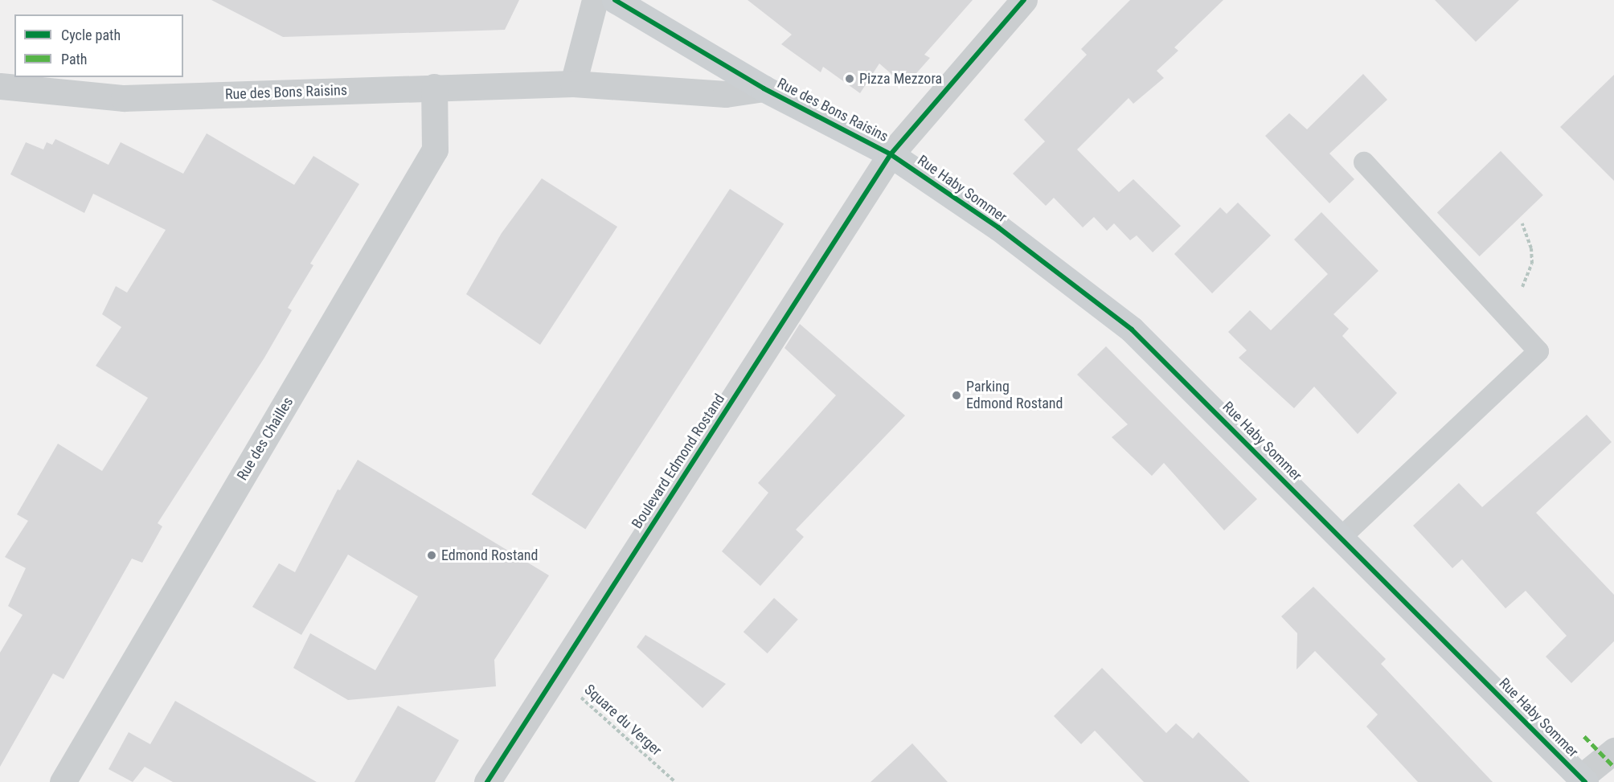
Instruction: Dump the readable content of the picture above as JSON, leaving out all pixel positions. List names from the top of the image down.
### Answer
{
  "streets": {
    "street": [
      "Rue des Bons Raisins",
      "Rue Haby Sommer",
      "Rue des Chailles",
      "Boulevard Edmond Rostand"
    ],
    "path": ["Square du Verger"]
  },
  "crossings": [
    ["Rue des Bons Raisins", "Rue Haby Sommer"],
    ["Rue des Bons Raisins", "Rue des Chailles"],
    ["Rue des Bons Raisins", "Boulevard Edmond Rostand"],
    ["Rue Haby Sommer", "Boulevard Edmond Rostand"],
    ["Boulevard Edmond Rostand", "Square du Verger"]
  ],
  "places": ["Pizza Mezzora", "Parking Edmond Rostand", "Edmond Rostand"],
  "legend": ["Cycle path", "Path"]
}
